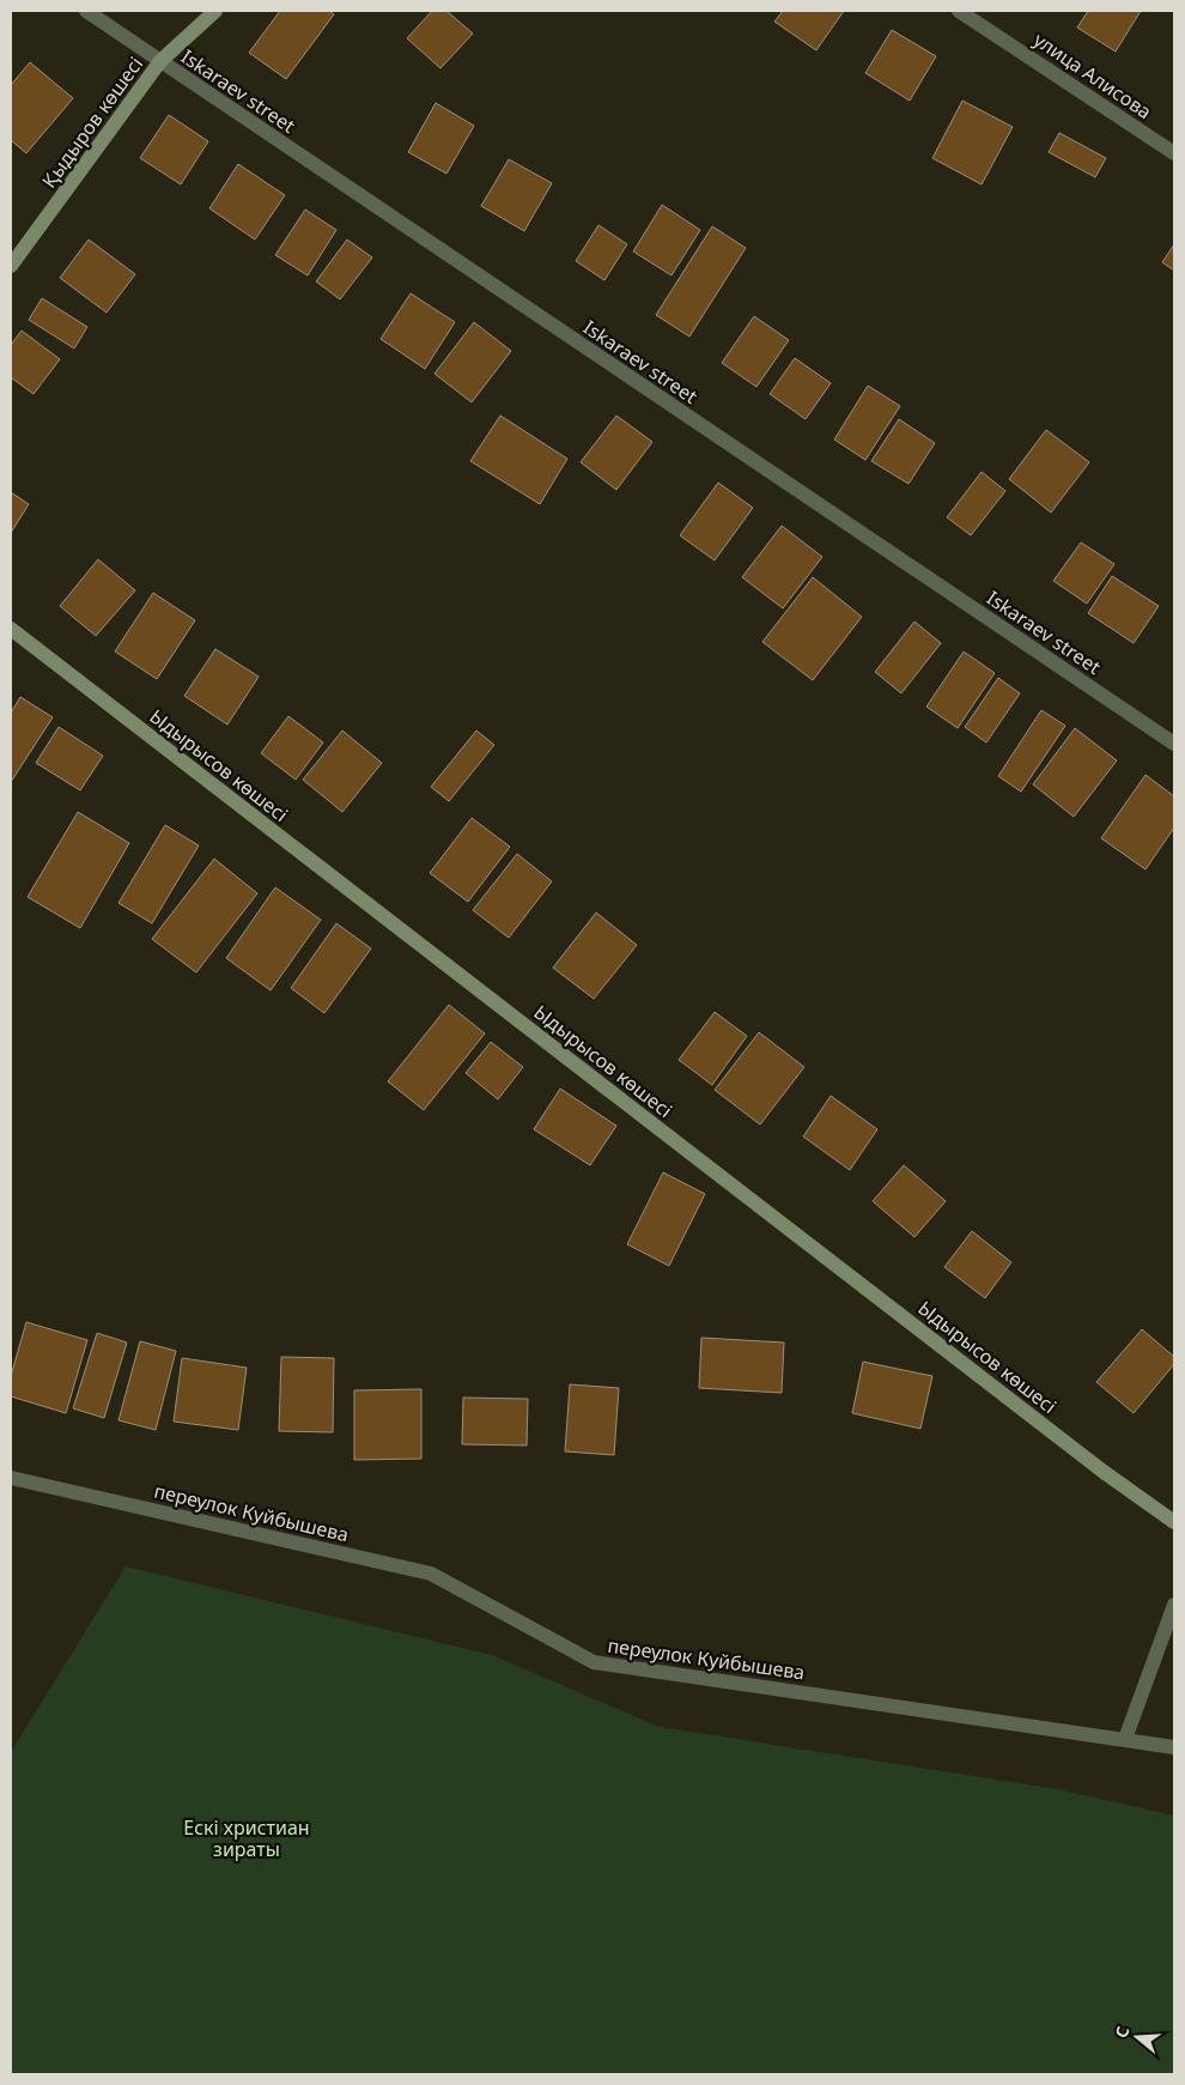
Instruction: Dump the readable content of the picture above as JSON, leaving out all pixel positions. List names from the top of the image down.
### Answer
{
  "streets": {
    "street": [
      "улица Алисова",
      "Iskaraev street",
      "Қыдыров көшесі",
      "Ыдырысов көшесі",
      "переулок Куйбышева"
    ]
  },
  "crossings": [
    ["Iskaraev street", "Қыдыров көшесі"]
  ],
  "parks": ["Ескі христиан зираты"],
  "north": "left"
}
